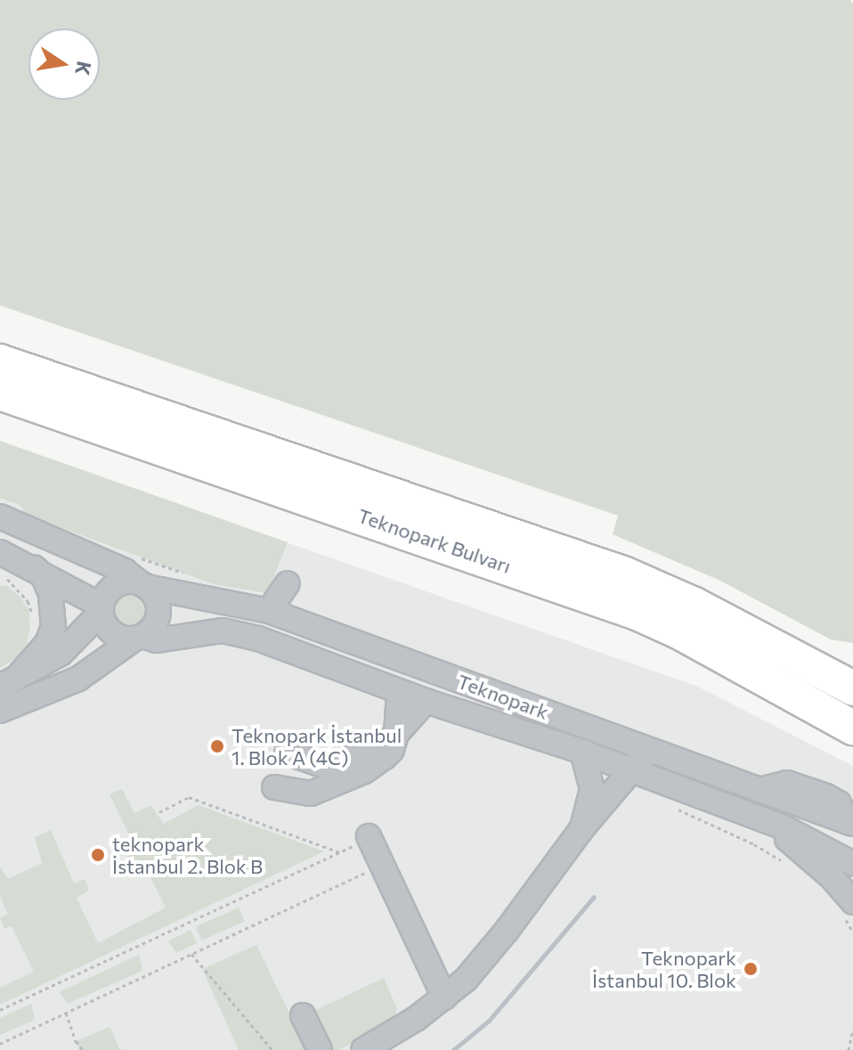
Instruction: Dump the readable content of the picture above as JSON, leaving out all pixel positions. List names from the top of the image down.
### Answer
{
  "streets": {
    "highway": ["Teknopark Bulvarı"],
    "street": ["Teknopark"]
  },
  "places": ["Teknopark İstanbul 1. Blok A (4C)", "teknopark İstanbul 2. Blok B", "Teknopark İstanbul 10. Blok"],
  "north": "right"
}
